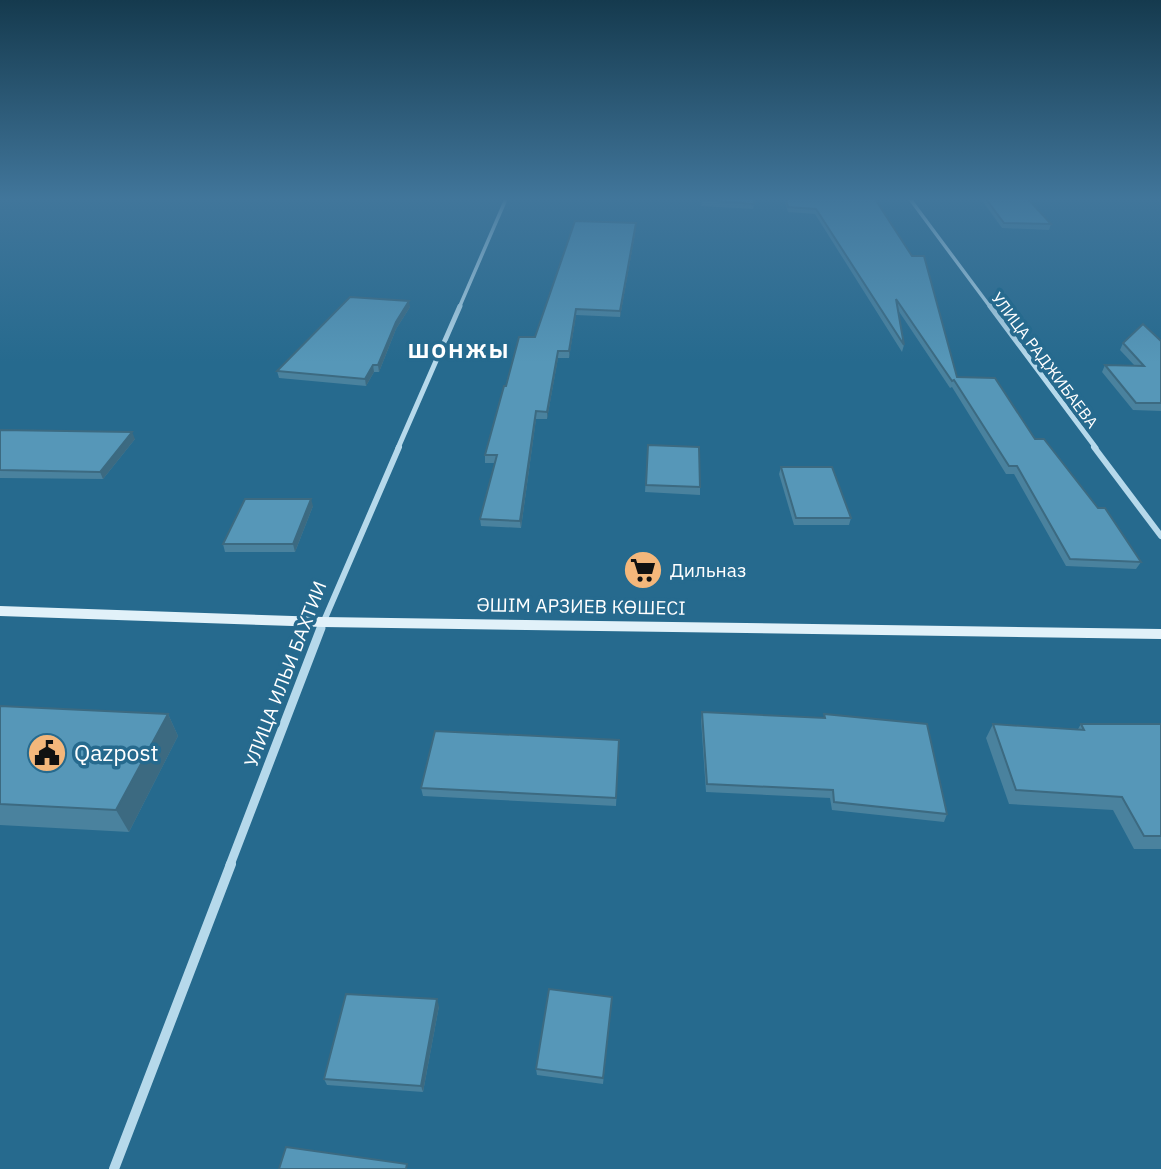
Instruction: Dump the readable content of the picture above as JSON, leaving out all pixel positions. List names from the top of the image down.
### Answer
{
  "streets": {
    "street": ["УЛИЦА РАДЖИБАЕВА", "ӘШІМ АРЗИЕВ КӨШЕСІ", "УЛИЦА ИЛЬИ БАХТИИ"]
  },
  "crossings": [
    ["ӘШІМ АРЗИЕВ КӨШЕСІ", "УЛИЦА ИЛЬИ БАХТИИ"]
  ],
  "districts": ["ШОНЖЫ"],
  "places": {
    "supermarket": ["Дильназ"],
    "public building": ["Qazpost"]
  }
}
